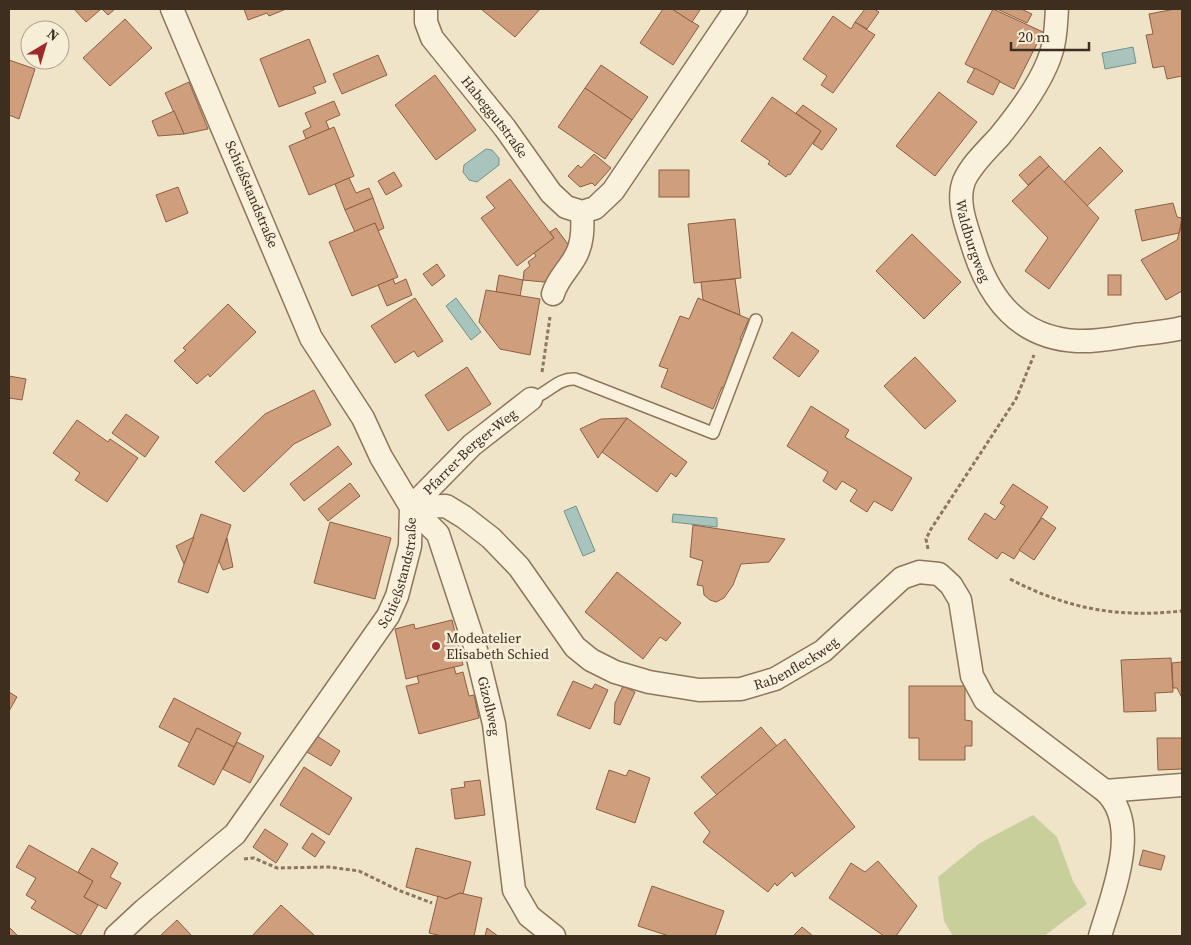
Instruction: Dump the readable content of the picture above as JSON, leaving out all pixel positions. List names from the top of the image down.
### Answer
{
  "streets": {
    "street": [
      "Habeggutstraße",
      "Schießstandstraße",
      "Waldburgweg",
      "Pfarrer-Berger-Weg",
      "Rabenfleckweg",
      "Gizollweg"
    ]
  },
  "crossings": [
    ["Schießstandstraße", "Pfarrer-Berger-Weg"],
    ["Schießstandstraße", "Rabenfleckweg"],
    ["Schießstandstraße", "Gizollweg"],
    ["Pfarrer-Berger-Weg", "Rabenfleckweg"],
    ["Pfarrer-Berger-Weg", "Gizollweg"],
    ["Rabenfleckweg", "Gizollweg"]
  ],
  "places": ["Modeatelier Elisabeth Schied"],
  "scale_bar": "20 m",
  "north": "top right"
}
